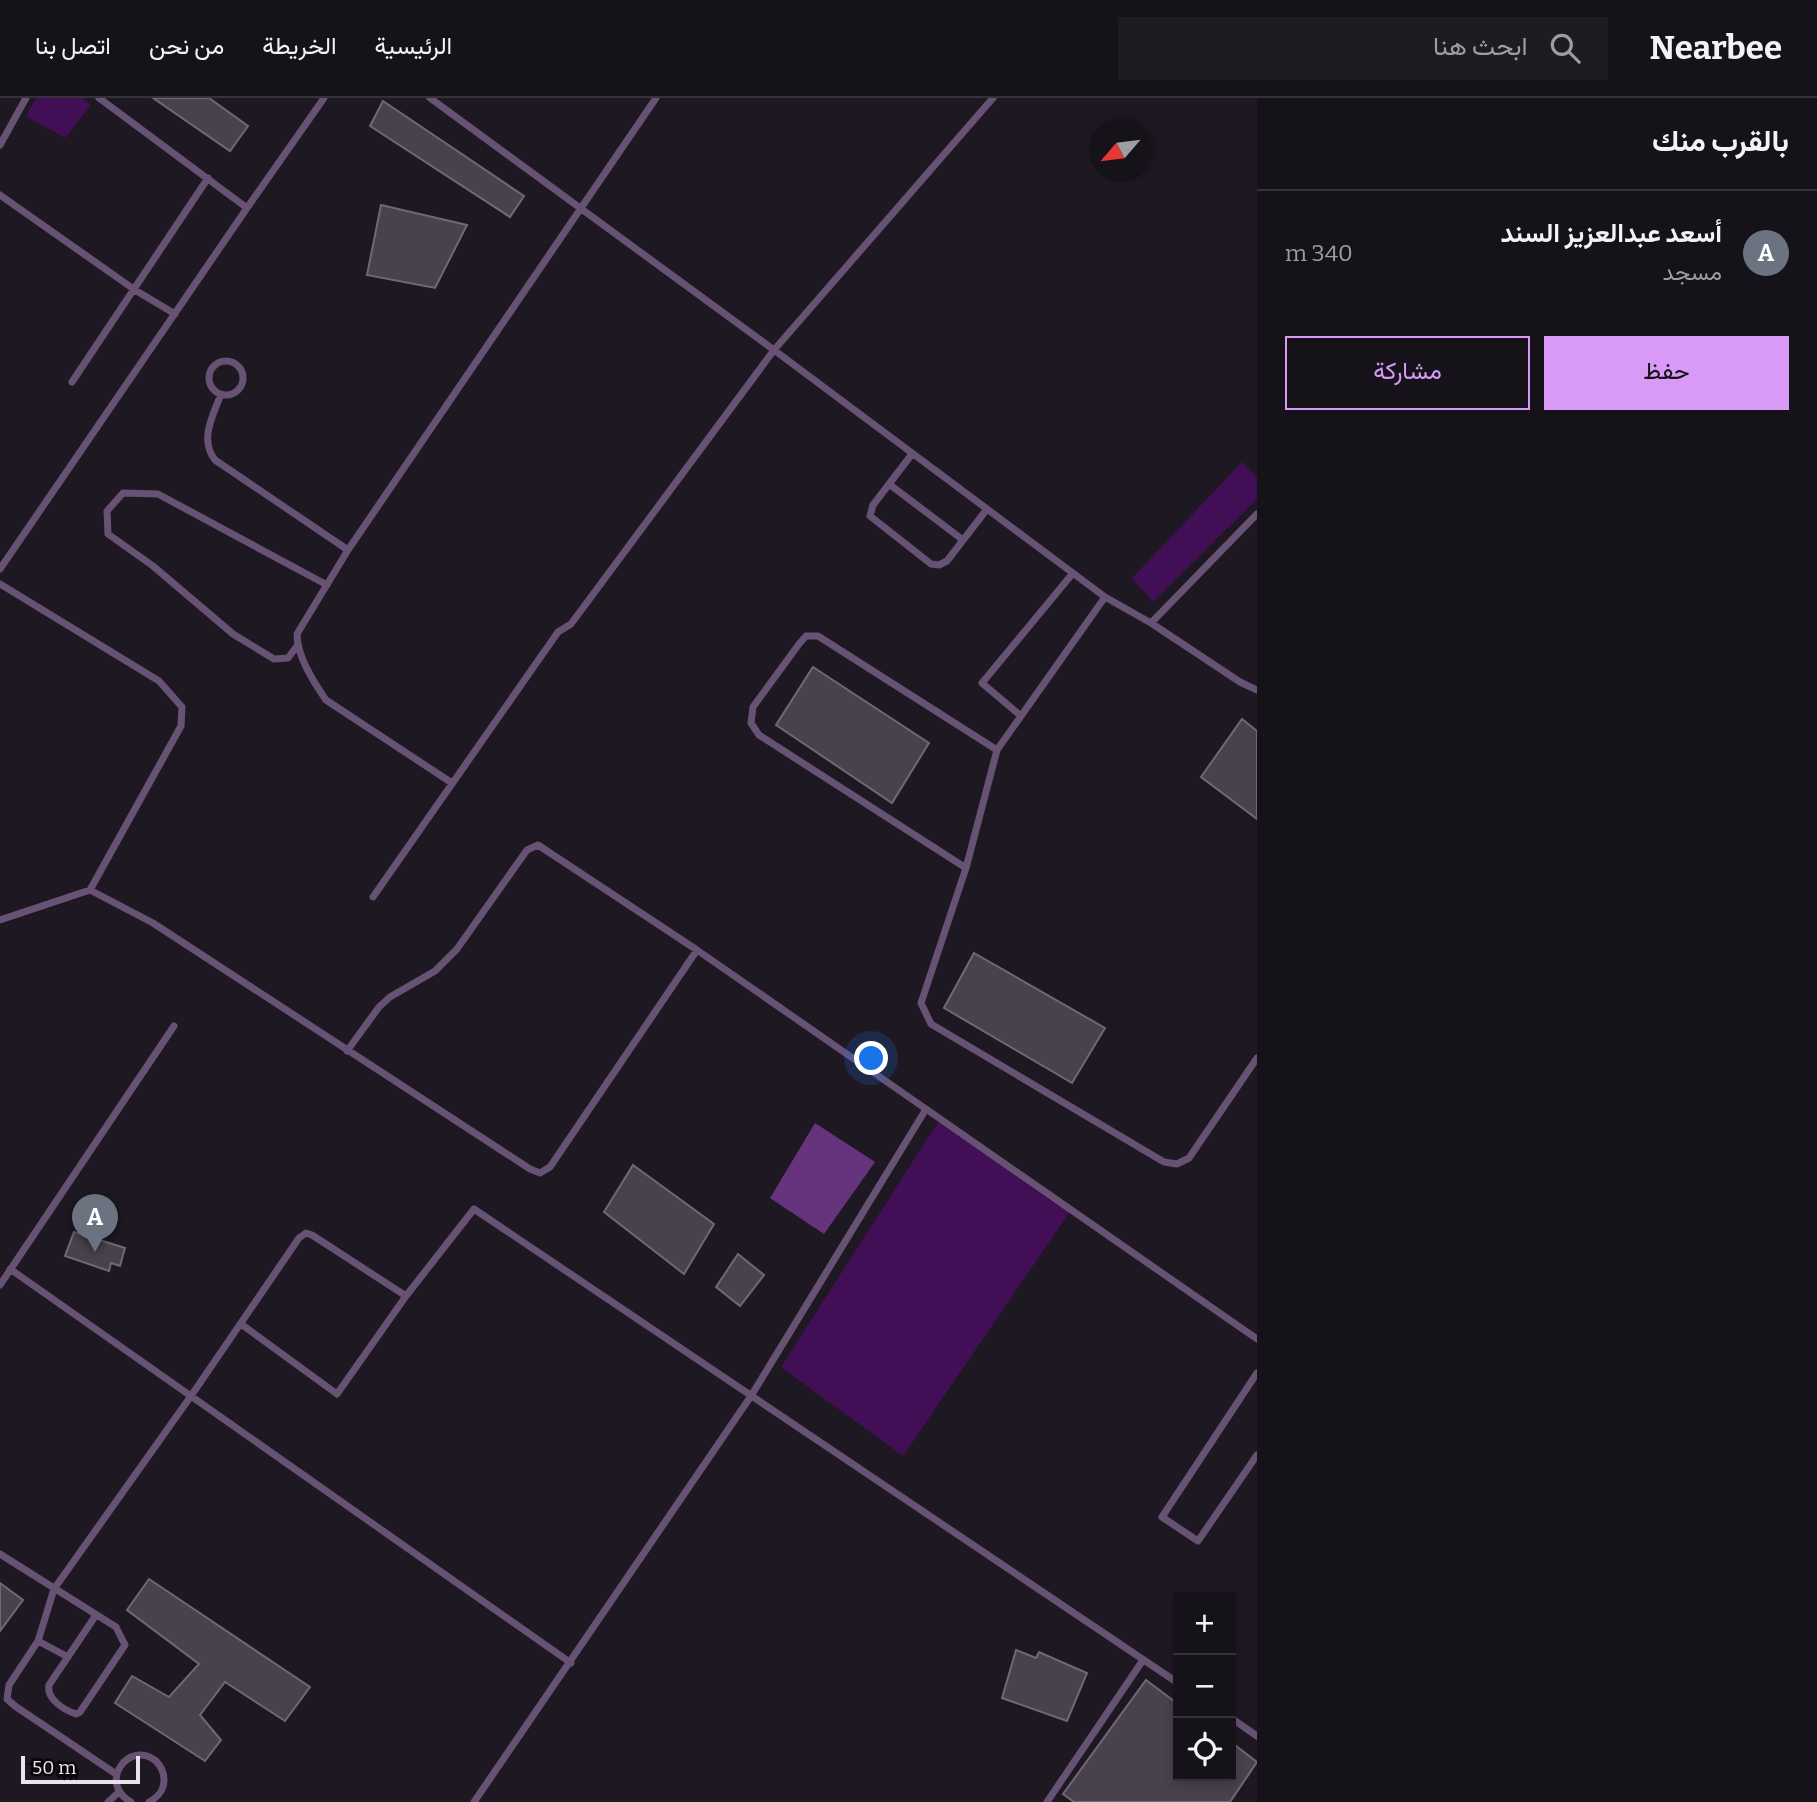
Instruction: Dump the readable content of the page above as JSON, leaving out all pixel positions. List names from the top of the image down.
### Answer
{
  "scale_bar": "50 m",
  "north": "bottom left",
  "page": {
    "header": "Nearbee",
    "search": "ابحث هنا",
    "nav": [
      "الرئيسية",
      "الخريطة",
      "من نحن",
      "اتصل بنا"
    ],
    "heading": "بالقرب منك",
    "list": [
      {
        "mark": "A",
        "name": "أسعد عبدالعزيز السند",
        "note": "مسجد",
        "value": "340 m"
      }
    ],
    "buttons": ["حفظ", "مشاركة"],
    "pins": "A",
    "map_buttons": ["+", "−"],
    "scale": "50 m"
  }
}
